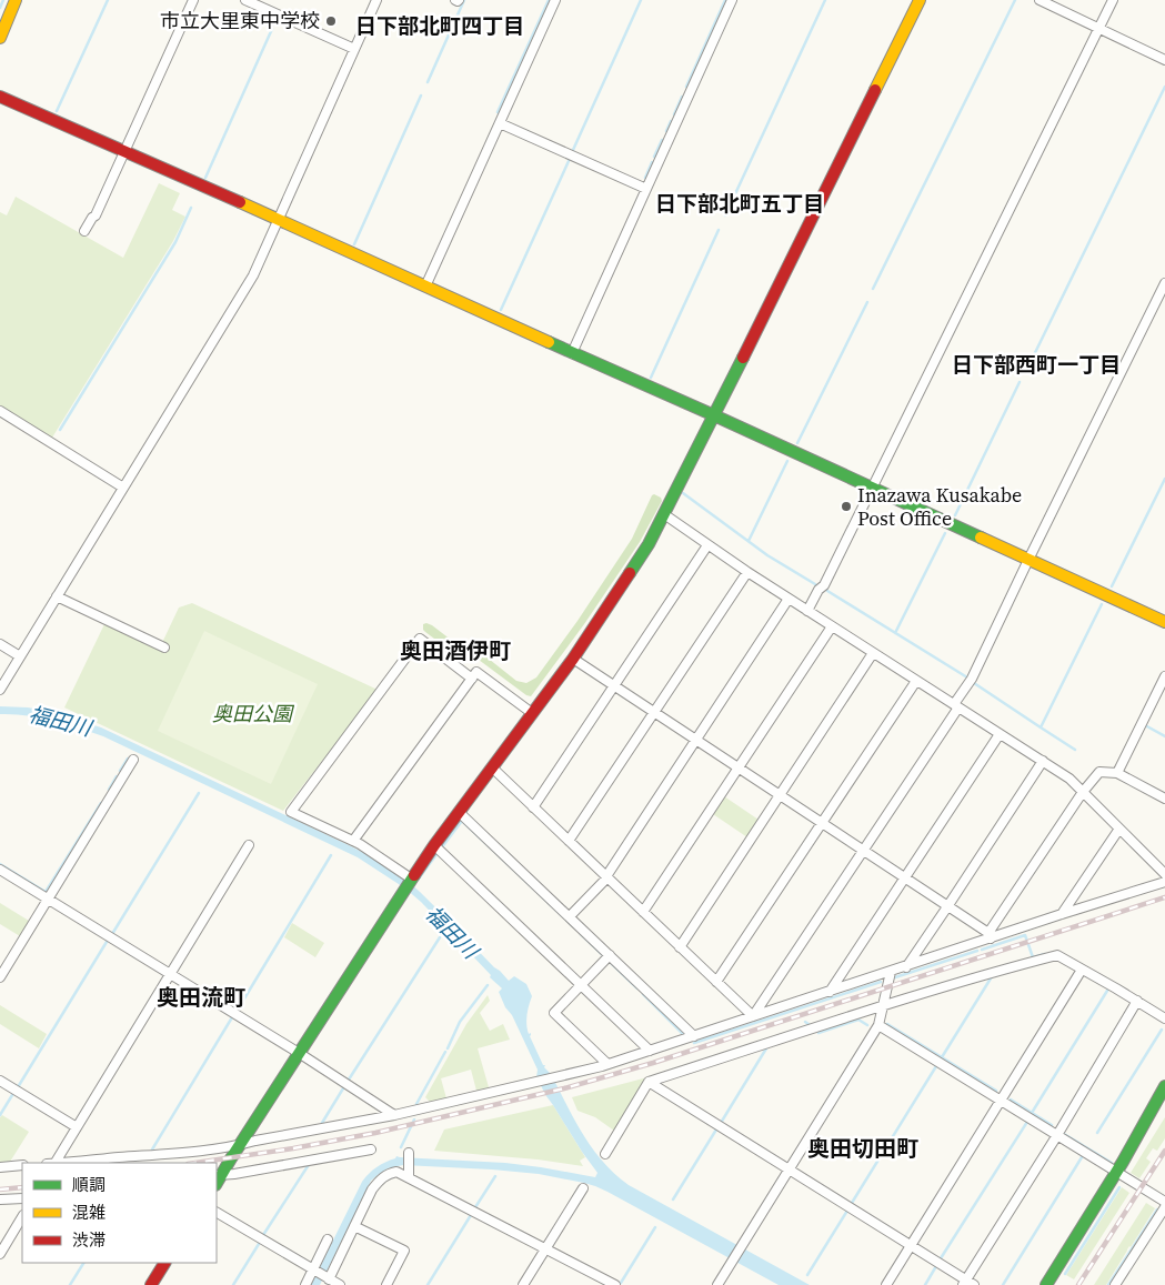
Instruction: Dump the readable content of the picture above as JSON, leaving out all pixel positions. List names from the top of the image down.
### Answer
{
  "districts": [
    "日下部北町四丁目",
    "日下部北町五丁目",
    "日下部西町一丁目",
    "奥田酒伊町",
    "奥田流町",
    "奥田切田町"
  ],
  "water": ["福田川"],
  "parks": ["奥田公園"],
  "places": ["市立大里東中学校", "Inazawa Kusakabe Post Office"],
  "legend": ["順調", "混雑", "渋滞"]
}
